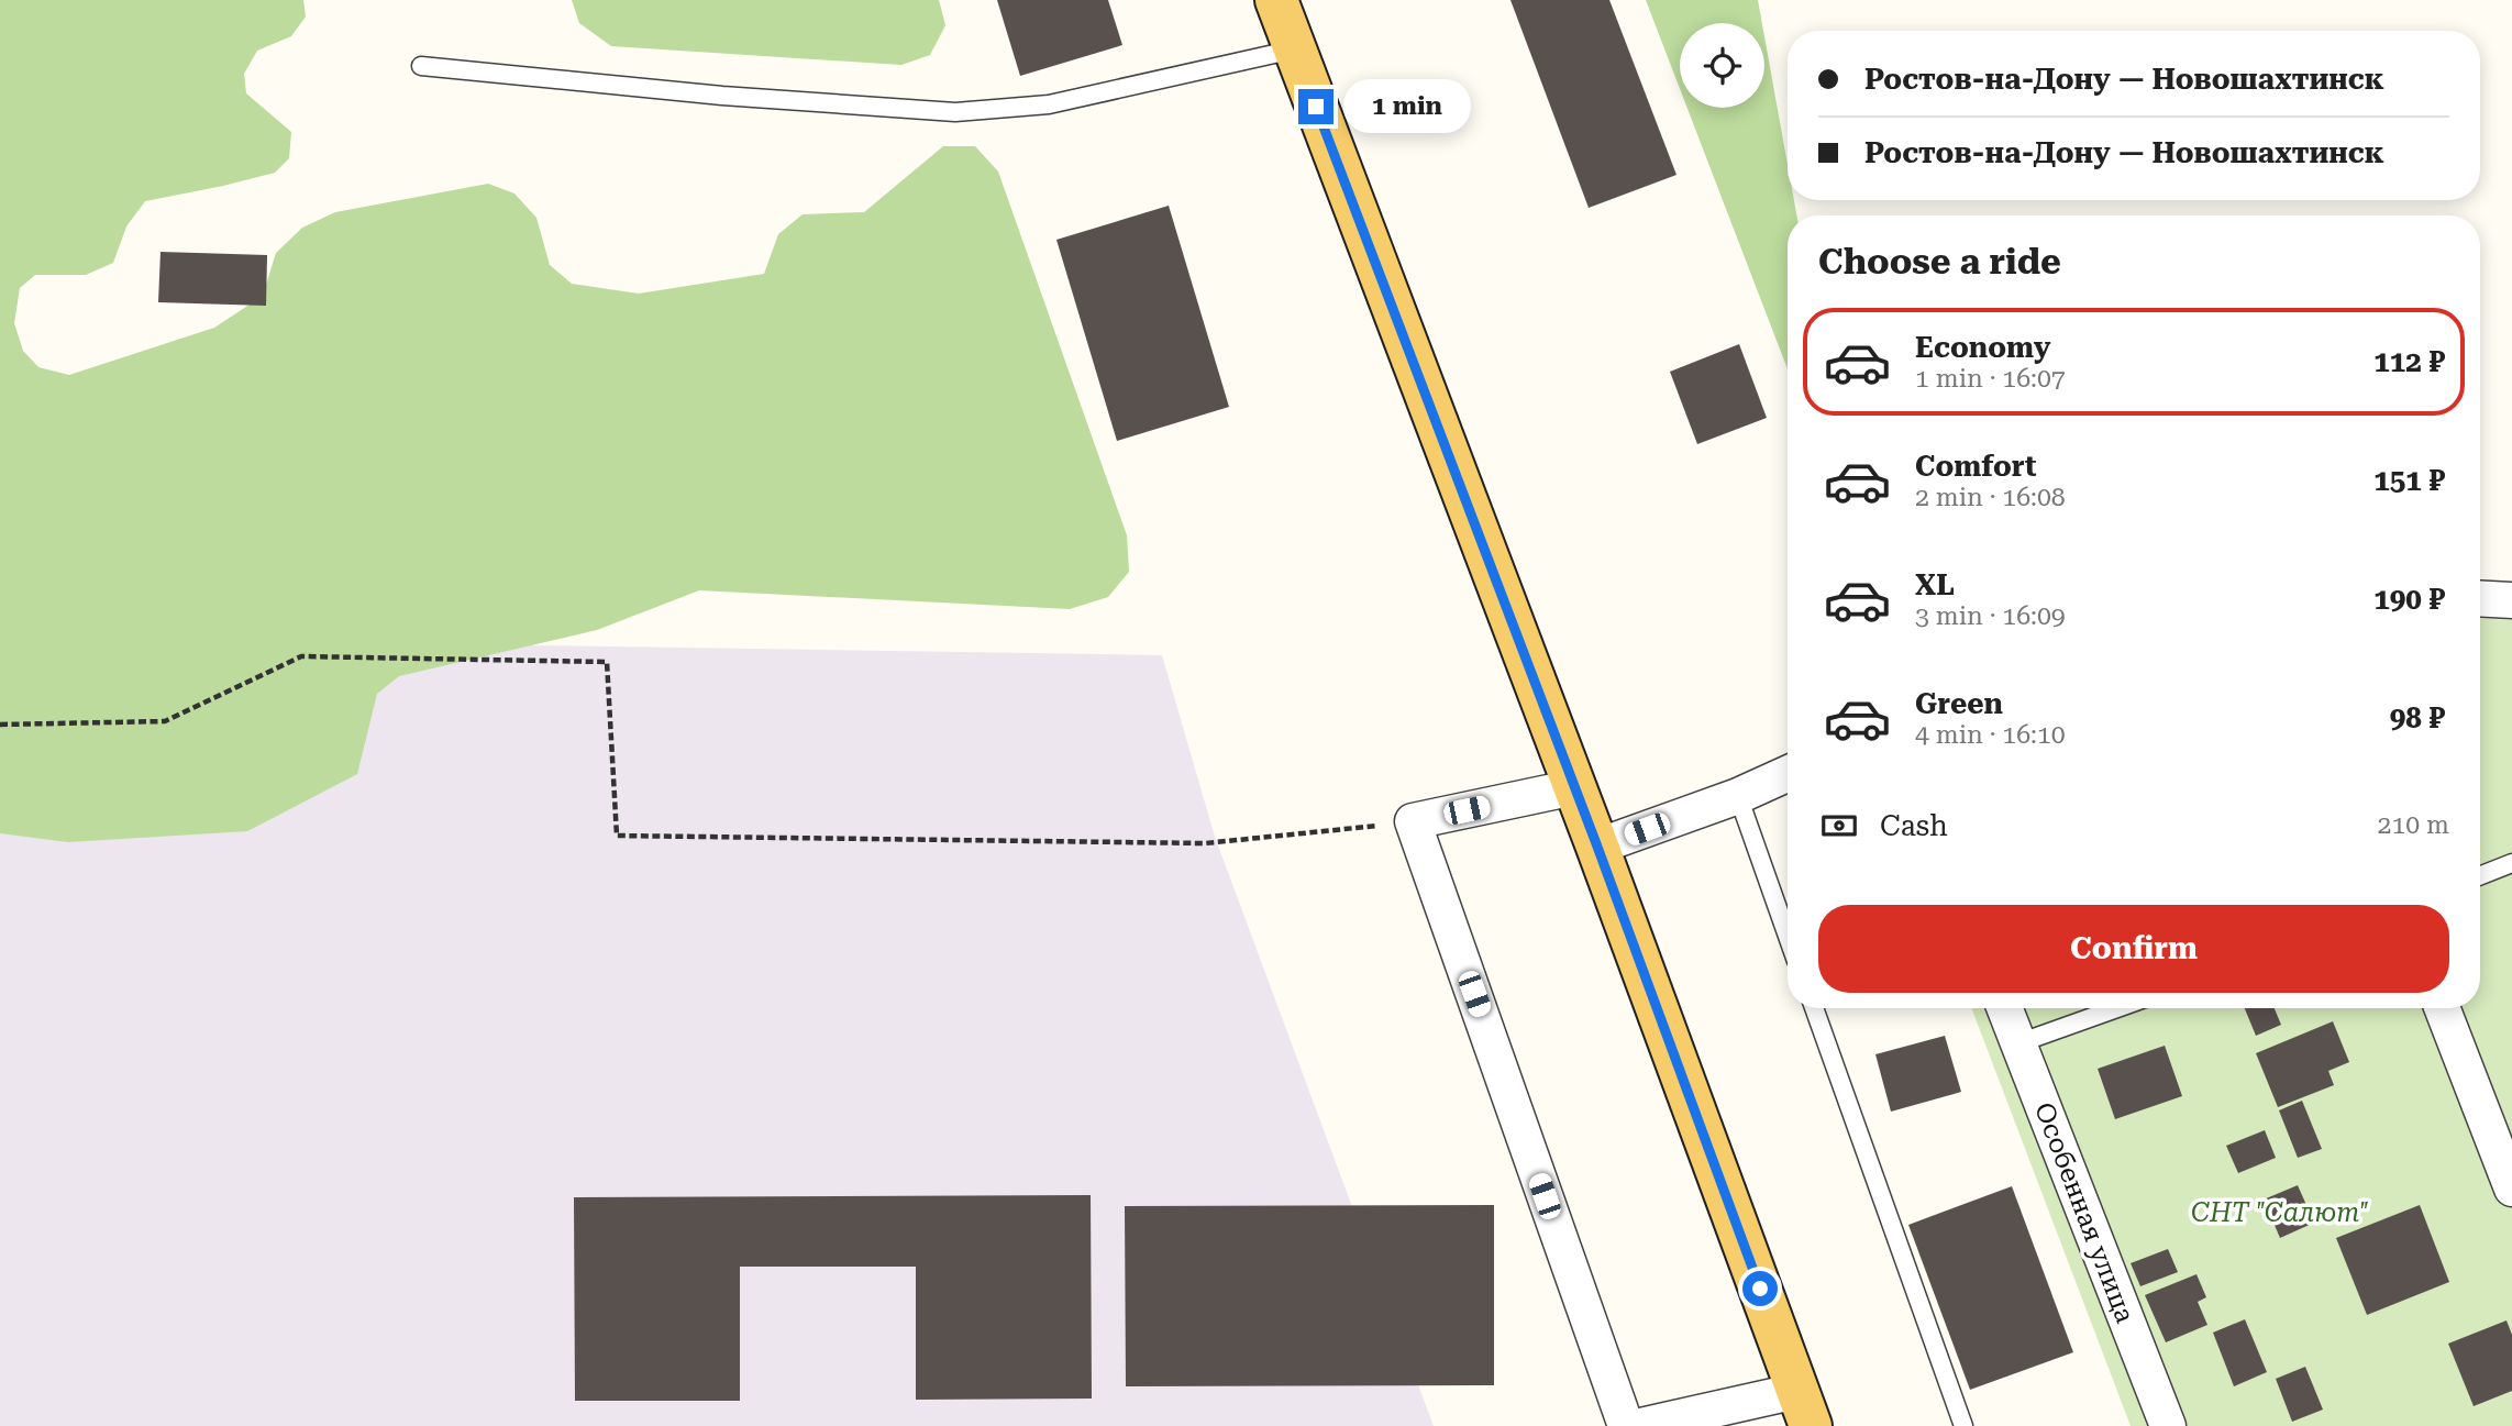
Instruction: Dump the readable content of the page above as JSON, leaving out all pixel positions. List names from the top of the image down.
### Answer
{
  "streets": {
    "street": ["Особенная улица"]
  },
  "parks": ["СНТ \"Салют\""],
  "page": {
    "banner": ["Ростов-на-Дону — Новошахтинск", "Ростов-на-Дону — Новошахтинск"],
    "bubble": "1 min",
    "heading": "Choose a ride",
    "list": [
      {
        "name": "Economy",
        "note": "1 min · 16:07",
        "value": "112 ₽"
      },
      {
        "name": "Comfort",
        "note": "2 min · 16:08",
        "value": "151 ₽"
      },
      {
        "name": "XL",
        "note": "3 min · 16:09",
        "value": "190 ₽"
      },
      {
        "name": "Green",
        "note": "4 min · 16:10",
        "value": "98 ₽"
      }
    ],
    "pay": ["Cash", "210 m"],
    "buttons": "Confirm"
  }
}
